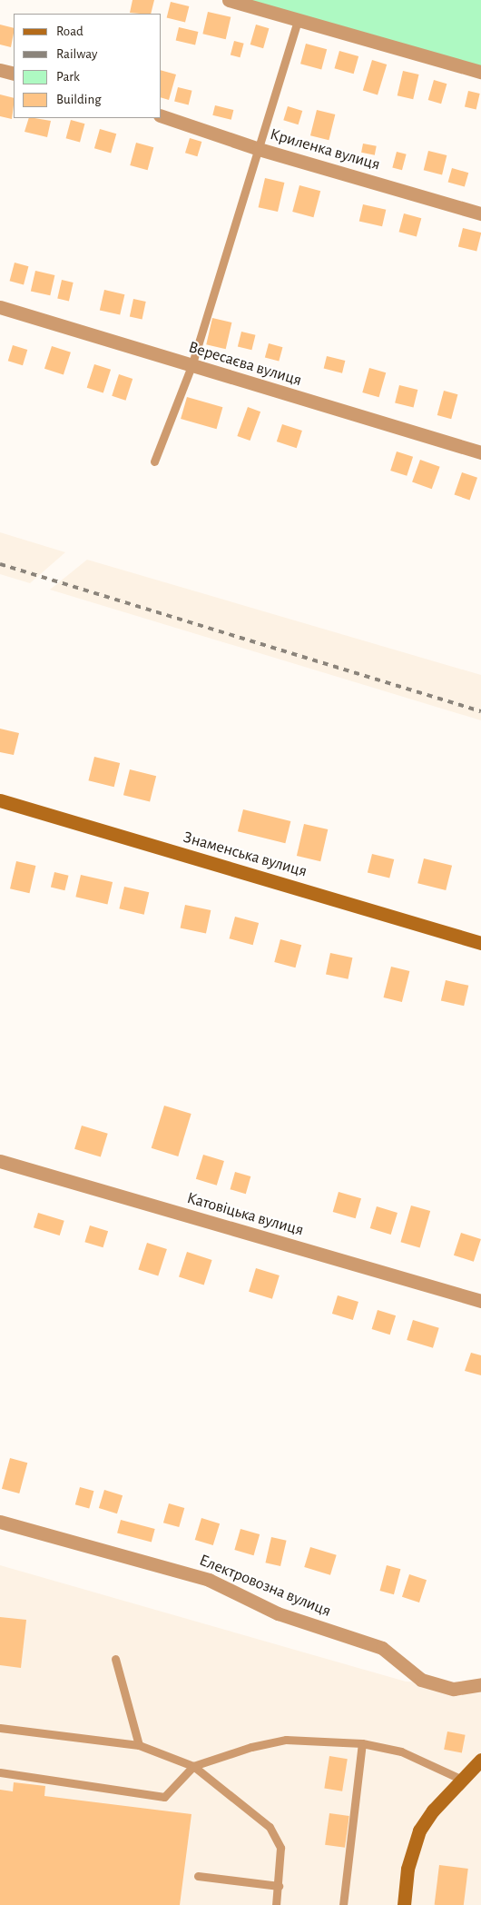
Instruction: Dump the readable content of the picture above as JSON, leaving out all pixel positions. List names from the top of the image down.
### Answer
{
  "streets": {
    "main road": ["Знаменська вулиця"],
    "street": [
      "Криленка вулиця",
      "Вересаєва вулиця",
      "Катовіцька вулиця",
      "Електровозна вулиця"
    ]
  },
  "legend": [
    "Road",
    "Railway",
    "Park",
    "Building"
  ]
}
